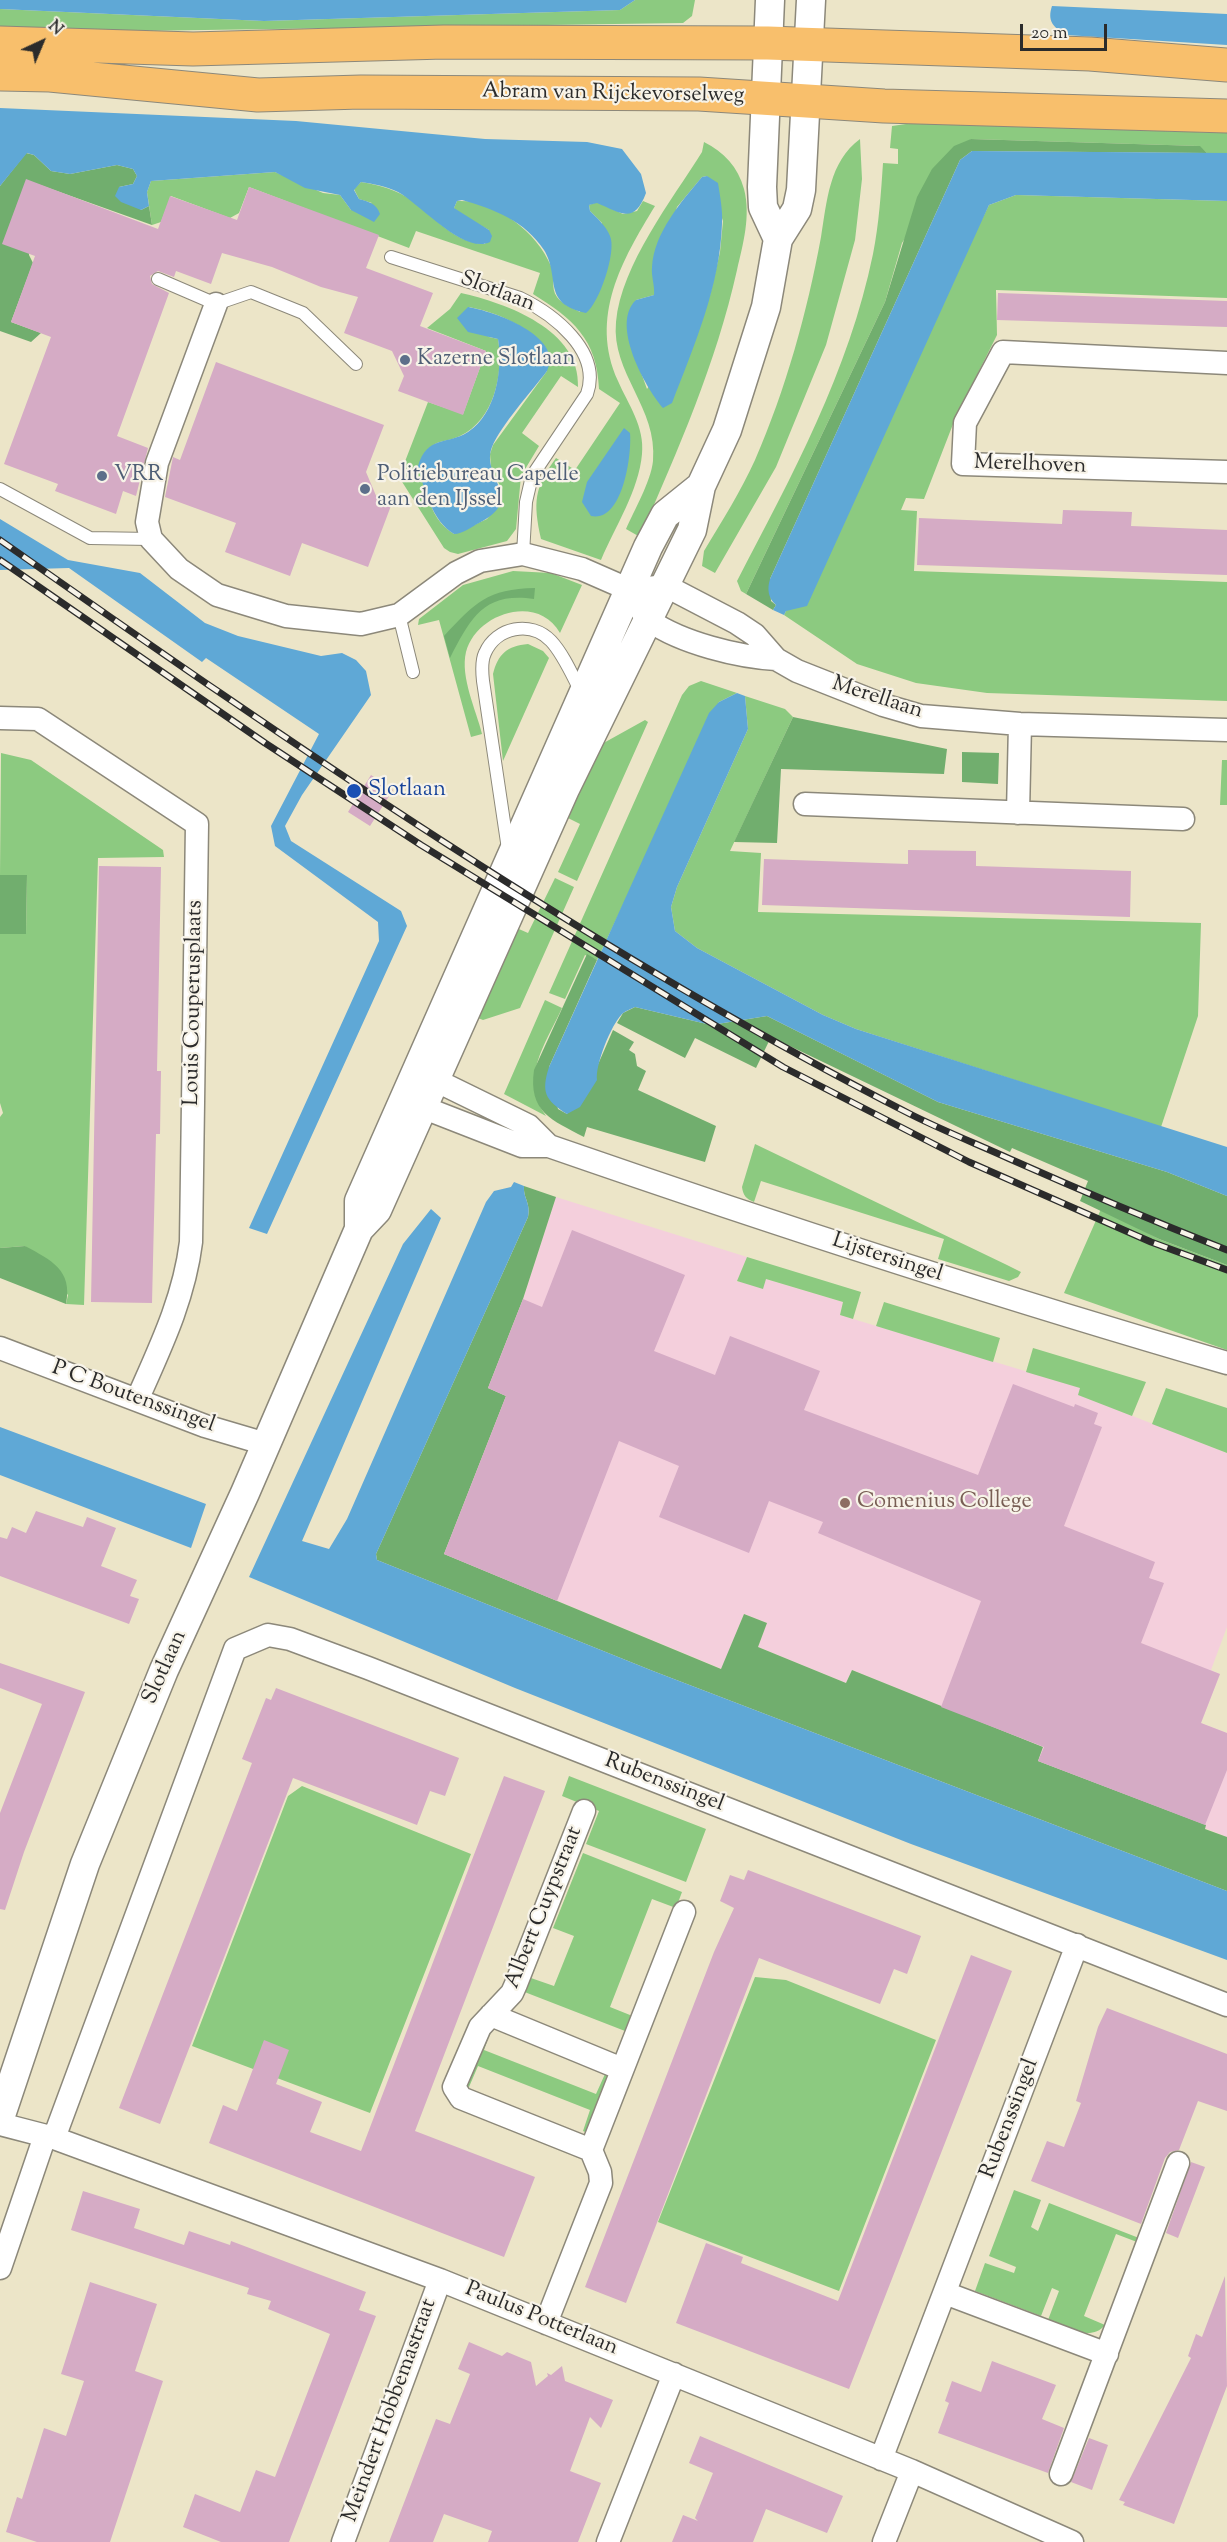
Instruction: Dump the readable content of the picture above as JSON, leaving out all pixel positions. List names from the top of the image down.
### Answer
{
  "streets": {
    "main road": ["Abram van Rijckevorselweg"],
    "street": [
      "Slotlaan",
      "Merelhoven",
      "Merellaan",
      "Louis Couperusplaats",
      "Lijstersingel",
      "P C Boutenssingel",
      "Rubenssingel",
      "Albert Cuypstraat",
      "Paulus Potterlaan",
      "Meindert Hobbemastraat"
    ]
  },
  "crossings": [
    ["Abram van Rijckevorselweg", "Slotlaan"],
    ["Slotlaan", "Merellaan"],
    ["Slotlaan", "Lijstersingel"],
    ["Slotlaan", "P C Boutenssingel"],
    ["Louis Couperusplaats", "P C Boutenssingel"],
    ["Rubenssingel", "Paulus Potterlaan"],
    ["Paulus Potterlaan", "Meindert Hobbemastraat"]
  ],
  "places": [
    "Kazerne Slotlaan",
    "VRR",
    "Politiebureau Capelle aan den IJssel",
    "Slotlaan",
    "Comenius College"
  ],
  "scale_bar": "20 m",
  "north": "top right"
}
